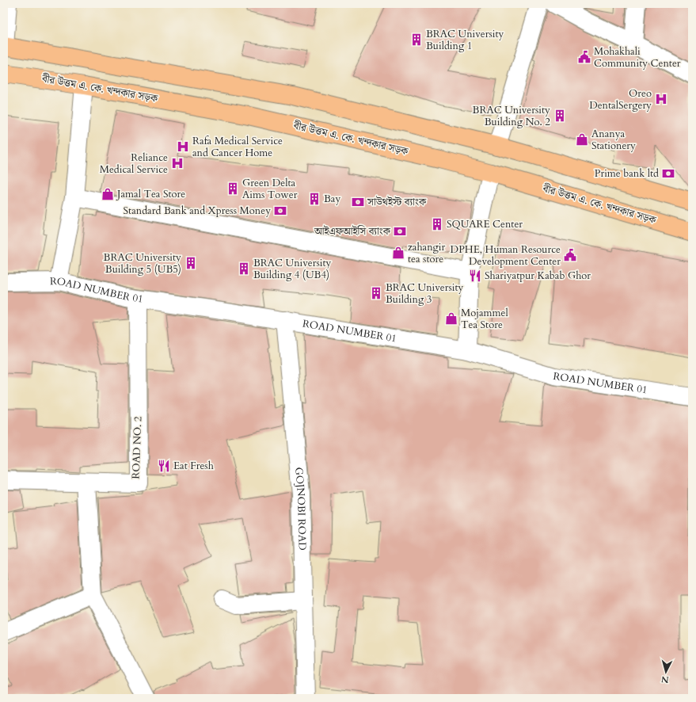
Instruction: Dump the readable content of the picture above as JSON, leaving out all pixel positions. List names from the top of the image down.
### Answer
{
  "streets": {
    "main road": ["বীর উত্তম এ. কে. খন্দকার সড়ক"],
    "street": ["ROAD NUMBER 01", "ROAD NO. 2", "GOJNOBI ROAD"]
  },
  "crossings": [
    ["ROAD NUMBER 01", "ROAD NO. 2"],
    ["ROAD NUMBER 01", "GOJNOBI ROAD"]
  ],
  "places": {
    "building": [
      "BRAC University Building 1",
      "BRAC University Building No. 2",
      "Green Delta Aims Tower",
      "Bay",
      "SQUARE Center",
      "BRAC University Building 5 (UB5)",
      "BRAC University Building 4 (UB4)",
      "BRAC University Building 3"
    ],
    "public building": ["Mohakhali Community Center", "DPHE, Human Resource Development Center"],
    "hospital": ["Oreo DentalSergery", "Rafa Medical Service and Cancer Home", "Reliance Medical Service"],
    "shop": [
      "Ananya Stationery",
      "Jamal Tea Store",
      "zahangir tea store",
      "Mojammel Tea Store"
    ],
    "bank": [
      "Prime bank ltd",
      "সাউথইস্ট ব্যাংক",
      "Standard Bank and Xpress Money",
      "আইএফআইসি ব্যাংক"
    ],
    "restaurant": ["Shariyatpur Kabab Ghor", "Eat Fresh"]
  },
  "north": "bottom"
}
